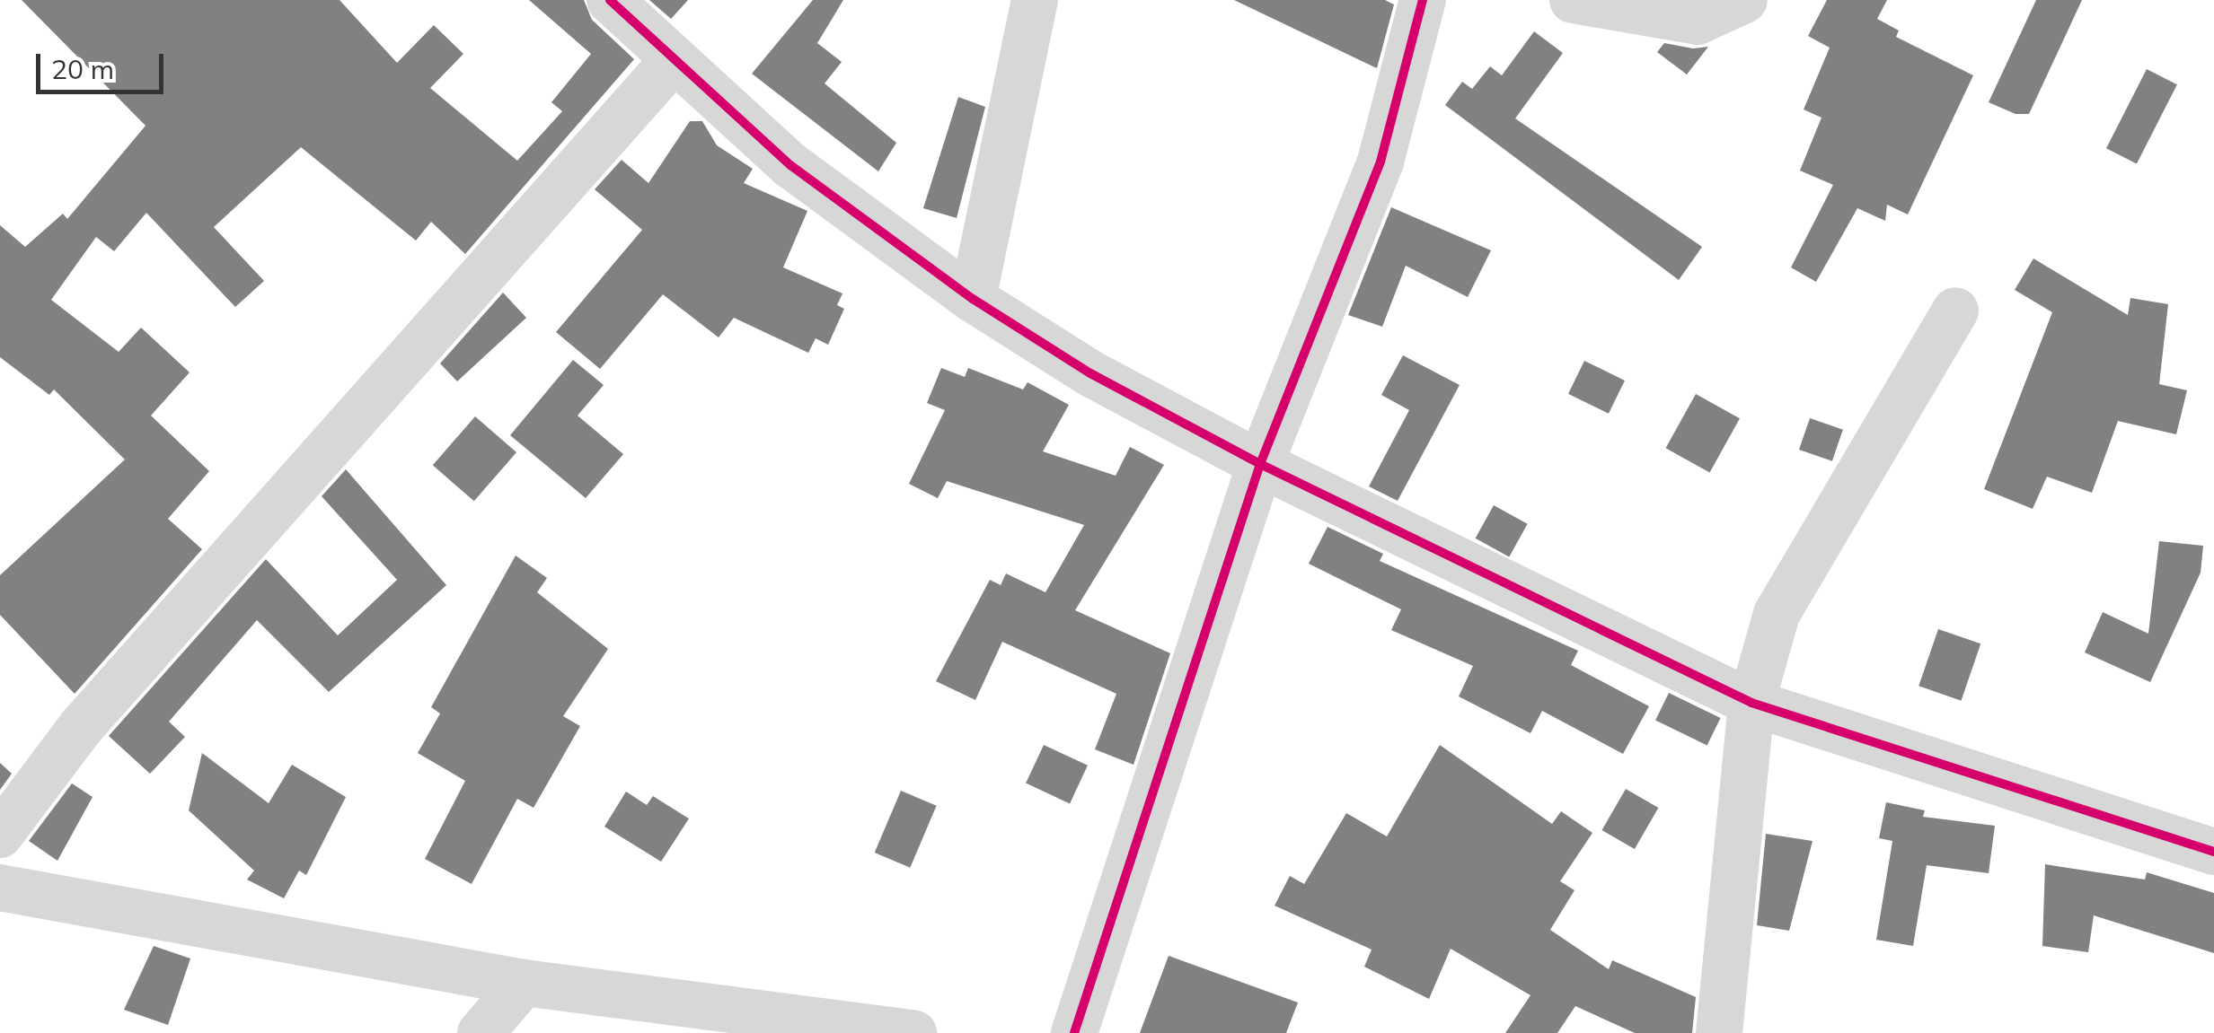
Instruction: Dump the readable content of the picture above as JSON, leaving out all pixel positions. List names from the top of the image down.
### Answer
{
  "scale_bar": "20 m"
}
